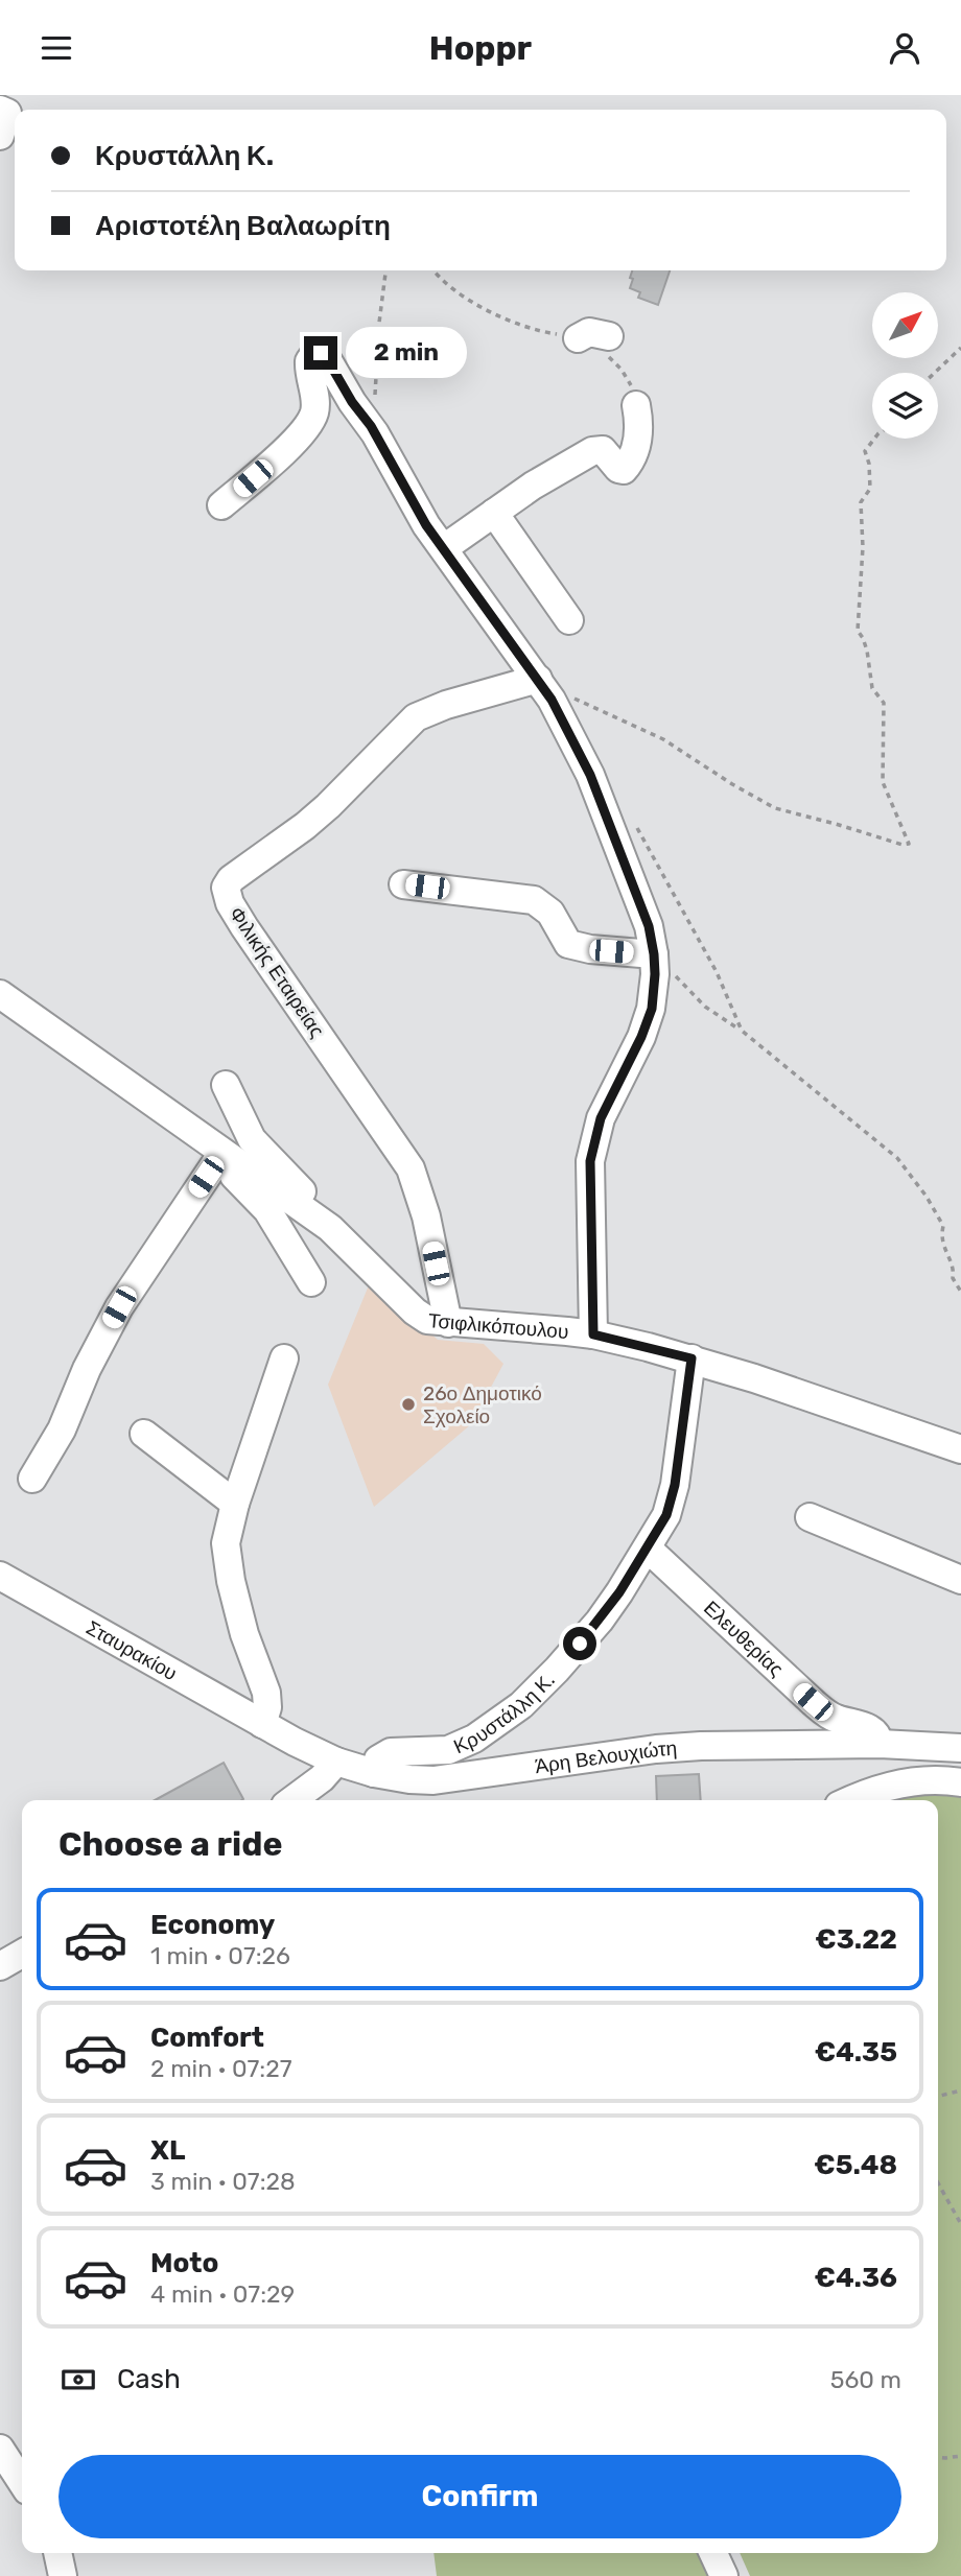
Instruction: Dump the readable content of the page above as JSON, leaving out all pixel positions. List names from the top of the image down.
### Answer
{
  "streets": {
    "street": [
      "Φιλικής Εταιρείας",
      "Τσιφλικόπουλου",
      "Ελευθερίας",
      "Σταυρακίου",
      "Κρυστάλλη Κ.",
      "Άρη Βελουχιώτη"
    ]
  },
  "crossings": [
    ["Φιλικής Εταιρείας", "Τσιφλικόπουλου"],
    ["Τσιφλικόπουλου", "Κρυστάλλη Κ."],
    ["Ελευθερίας", "Κρυστάλλη Κ."],
    ["Ελευθερίας", "Άρη Βελουχιώτη"],
    ["Σταυρακίου", "Άρη Βελουχιώτη"],
    ["Κρυστάλλη Κ.", "Άρη Βελουχιώτη"]
  ],
  "places": ["26ο Δημοτικό Σχολείο"],
  "north": "top right",
  "page": {
    "header": "Hoppr",
    "banner": ["Κρυστάλλη Κ.", "Αριστοτέλη Βαλαωρίτη"],
    "bubble": "2 min",
    "heading": "Choose a ride",
    "list": [
      {
        "name": "Economy",
        "note": "1 min · 07:26",
        "value": "€3.22"
      },
      {
        "name": "Comfort",
        "note": "2 min · 07:27",
        "value": "€4.35"
      },
      {
        "name": "XL",
        "note": "3 min · 07:28",
        "value": "€5.48"
      },
      {
        "name": "Moto",
        "note": "4 min · 07:29",
        "value": "€4.36"
      }
    ],
    "pay": ["Cash", "560 m"],
    "buttons": "Confirm"
  }
}
